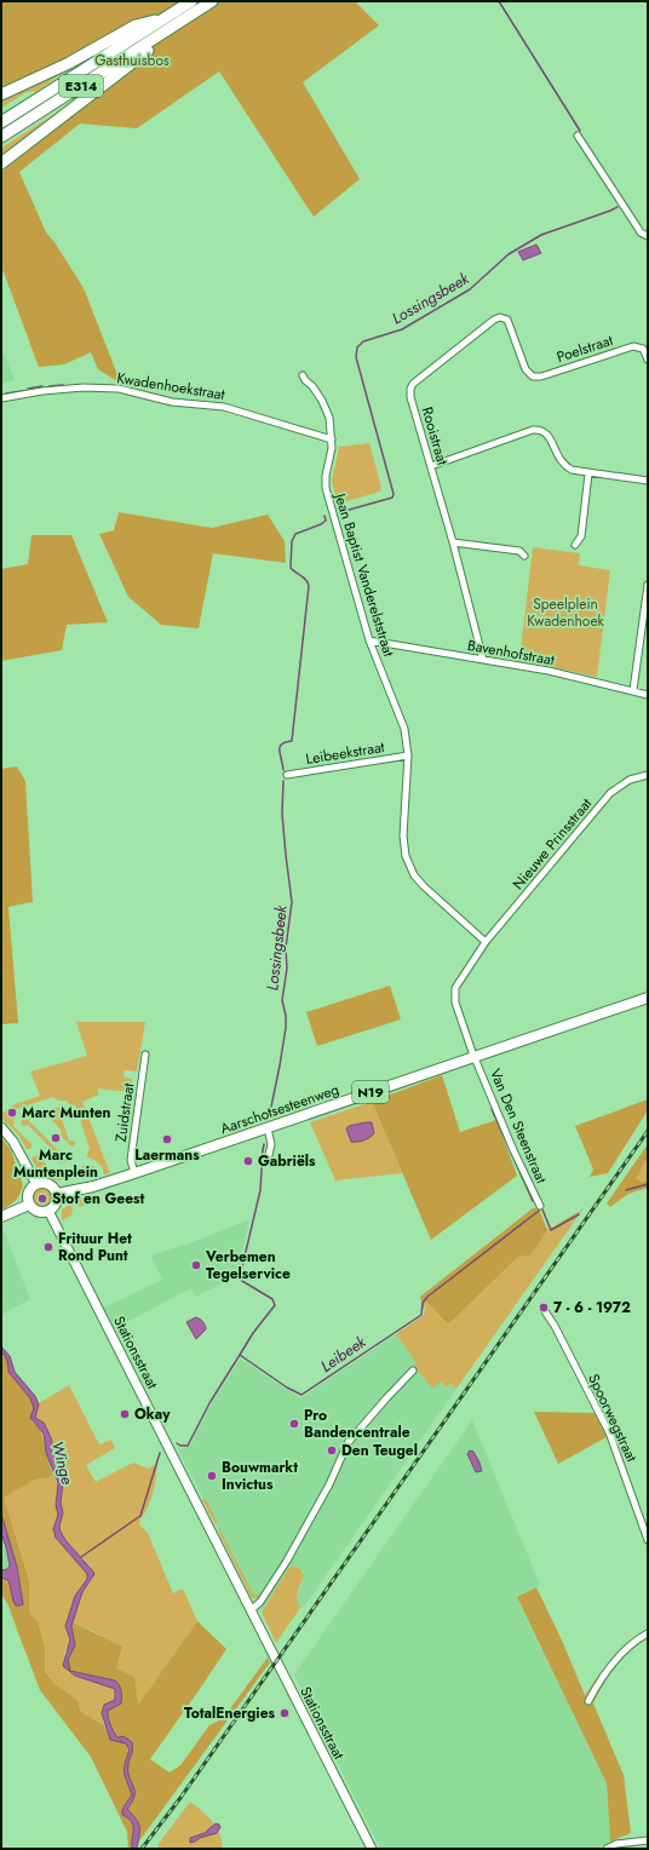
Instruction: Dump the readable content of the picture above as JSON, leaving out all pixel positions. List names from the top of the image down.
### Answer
{
  "streets": {
    "highway": ["E314"],
    "main road": ["N19", "Aarschotsesteenweg", "Stationsstraat"],
    "street": [
      "Poelstraat",
      "Kwadenhoekstraat",
      "Rooistraat",
      "Jean Baptist Vanderelststraat",
      "Bavenhofstraat",
      "Leibeekstraat",
      "Nieuwe Prinsstraat",
      "Zuidstraat",
      "Van Den Steenstraat",
      "Spoorwegstraat"
    ]
  },
  "crossings": [
    ["Poelstraat", "Rooistraat"],
    ["Kwadenhoekstraat", "Jean Baptist Vanderelststraat"],
    ["Rooistraat", "Bavenhofstraat"],
    ["Jean Baptist Vanderelststraat", "Bavenhofstraat"],
    ["Jean Baptist Vanderelststraat", "Leibeekstraat"],
    ["Jean Baptist Vanderelststraat", "Nieuwe Prinsstraat"],
    ["Nieuwe Prinsstraat", "Aarschotsesteenweg"],
    ["Nieuwe Prinsstraat", "Van Den Steenstraat"],
    ["Aarschotsesteenweg", "Zuidstraat"],
    ["Aarschotsesteenweg", "Van Den Steenstraat"],
    ["Aarschotsesteenweg", "Stationsstraat"]
  ],
  "water": ["Lossingsbeek", "Leibeek", "Winge"],
  "parks": ["Gasthuisbos", "Speelplein Kwadenhoek"],
  "places": [
    "Marc Munten",
    "Marc Muntenplein",
    "Laermans",
    "Gabriëls",
    "Stof en Geest",
    "Frituur Het Rond Punt",
    "Verbemen Tegelservice",
    "7 - 6 - 1972",
    "Okay",
    "Pro Bandencentrale",
    "Den Teugel",
    "Bouwmarkt Invictus",
    "TotalEnergies"
  ]
}
